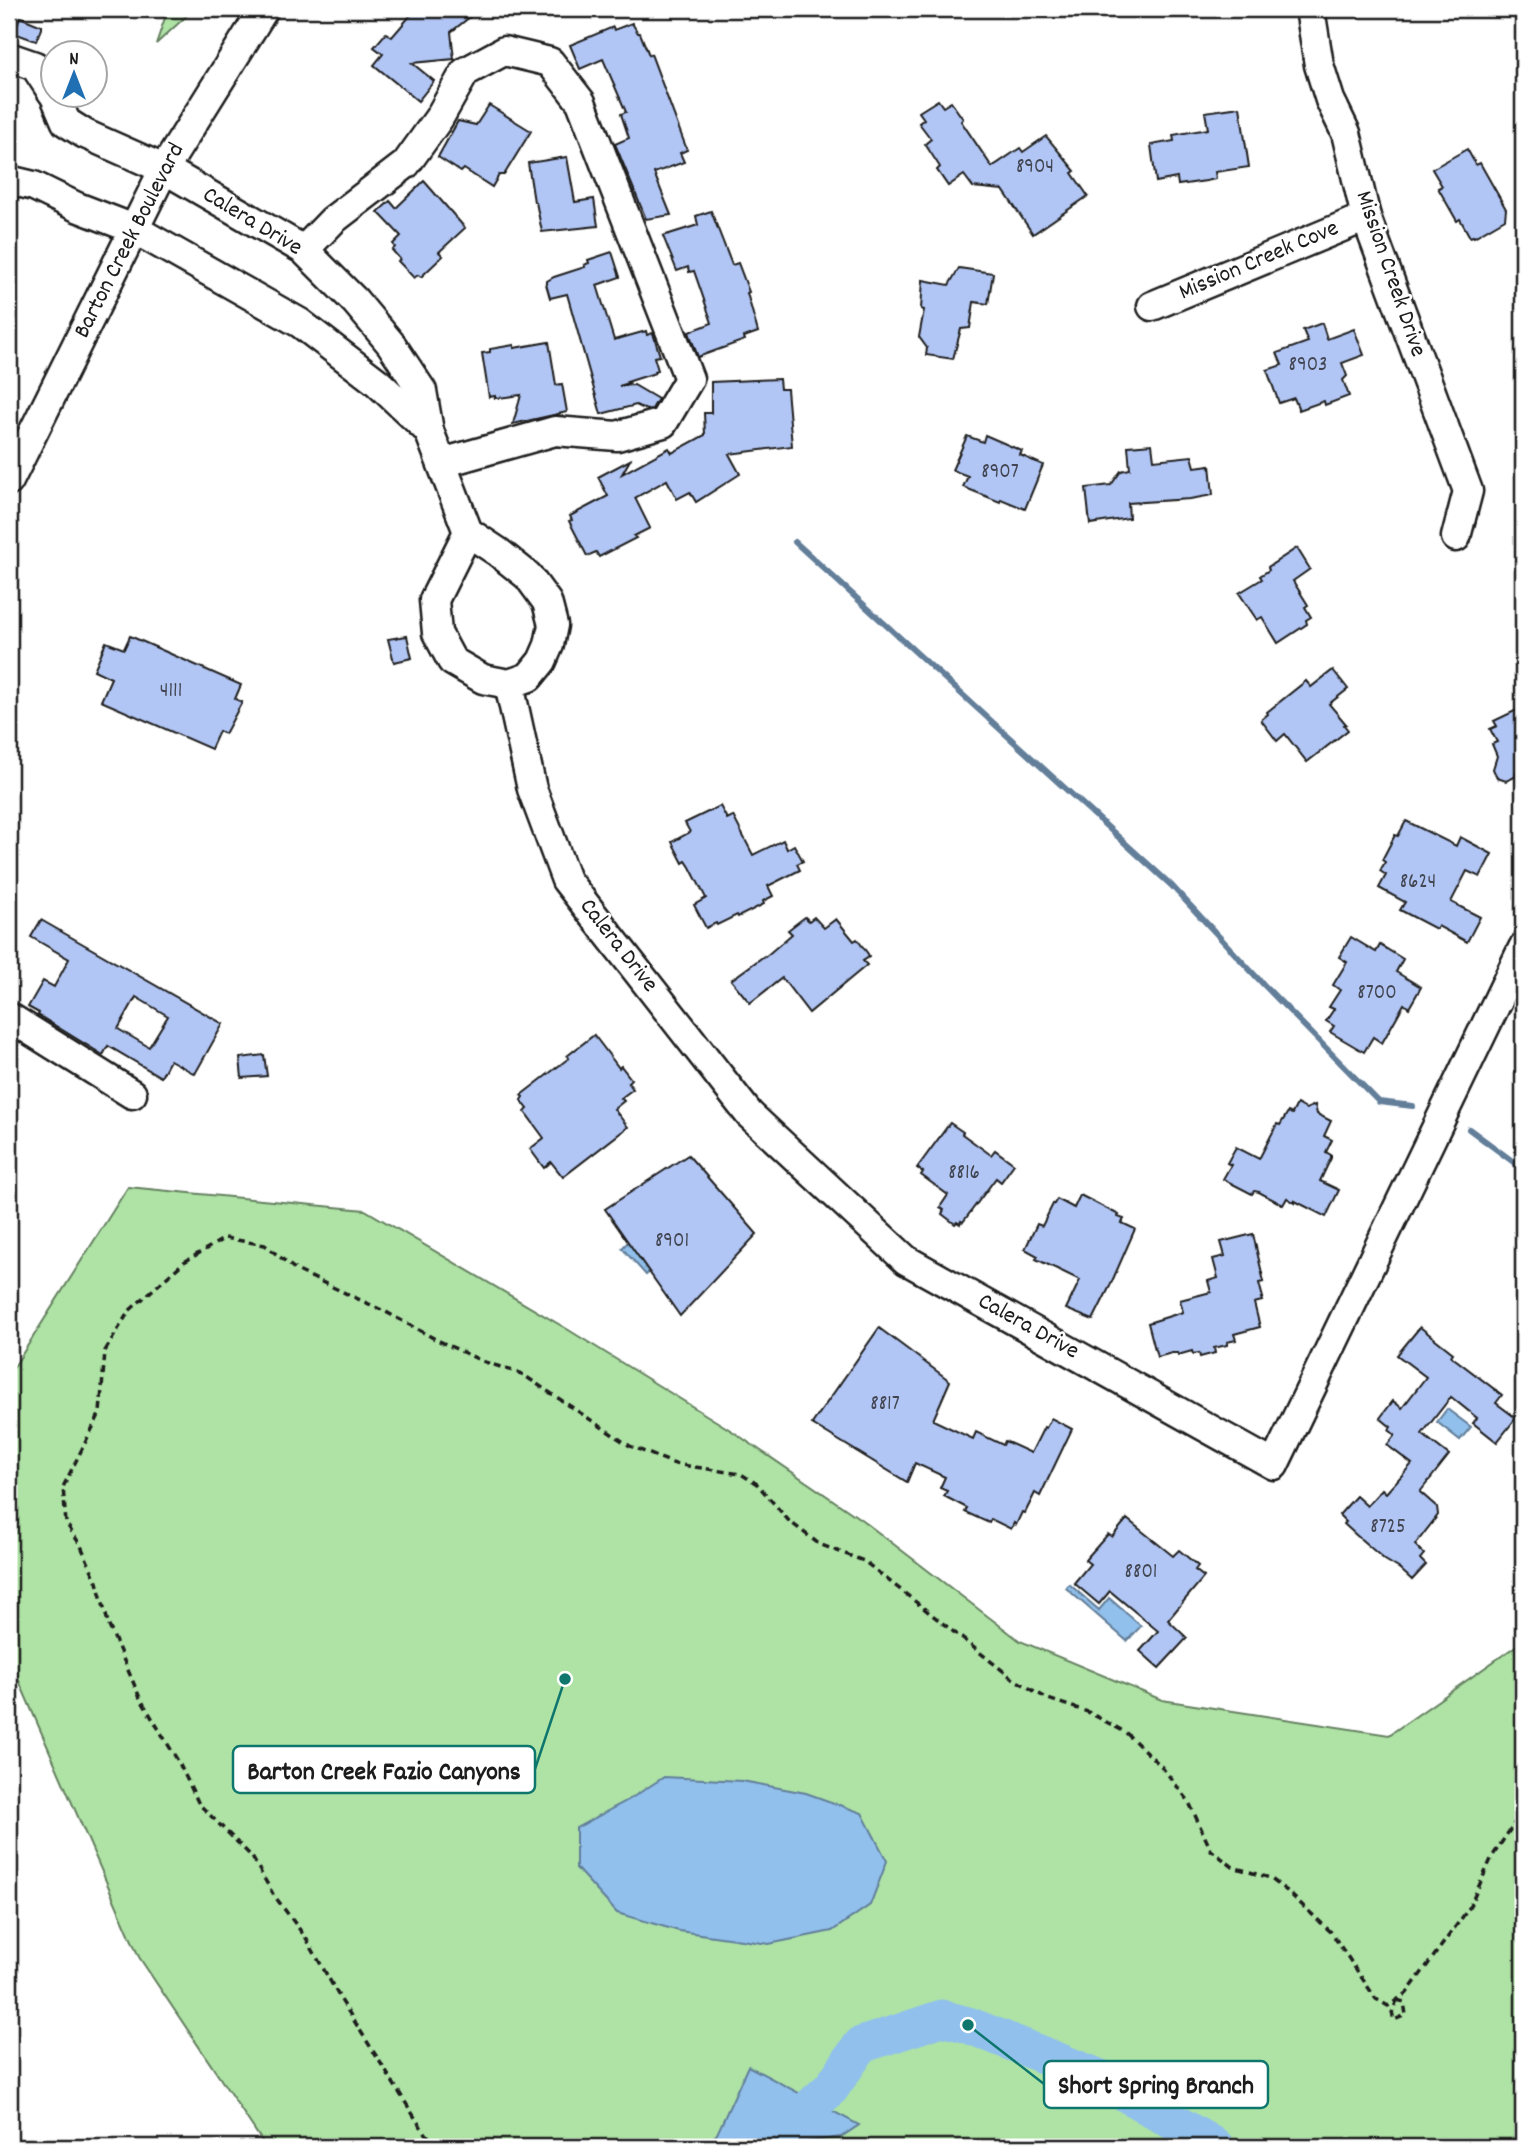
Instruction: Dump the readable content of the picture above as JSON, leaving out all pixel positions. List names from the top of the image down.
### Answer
{
  "streets": {
    "street": [
      "Calera Drive",
      "Barton Creek Boulevard",
      "Mission Creek Cove",
      "Mission Creek Drive"
    ]
  },
  "crossings": [
    ["Calera Drive", "Barton Creek Boulevard"],
    ["Mission Creek Cove", "Mission Creek Drive"]
  ],
  "places": ["Barton Creek Fazio Canyons", "Short Spring Branch"],
  "house_numbers": [
    "8904",
    "8903",
    "8907",
    "4111",
    "8624",
    "8700",
    "8816",
    "8901",
    "8817",
    "8725",
    "8801"
  ],
  "north": "top"
}
